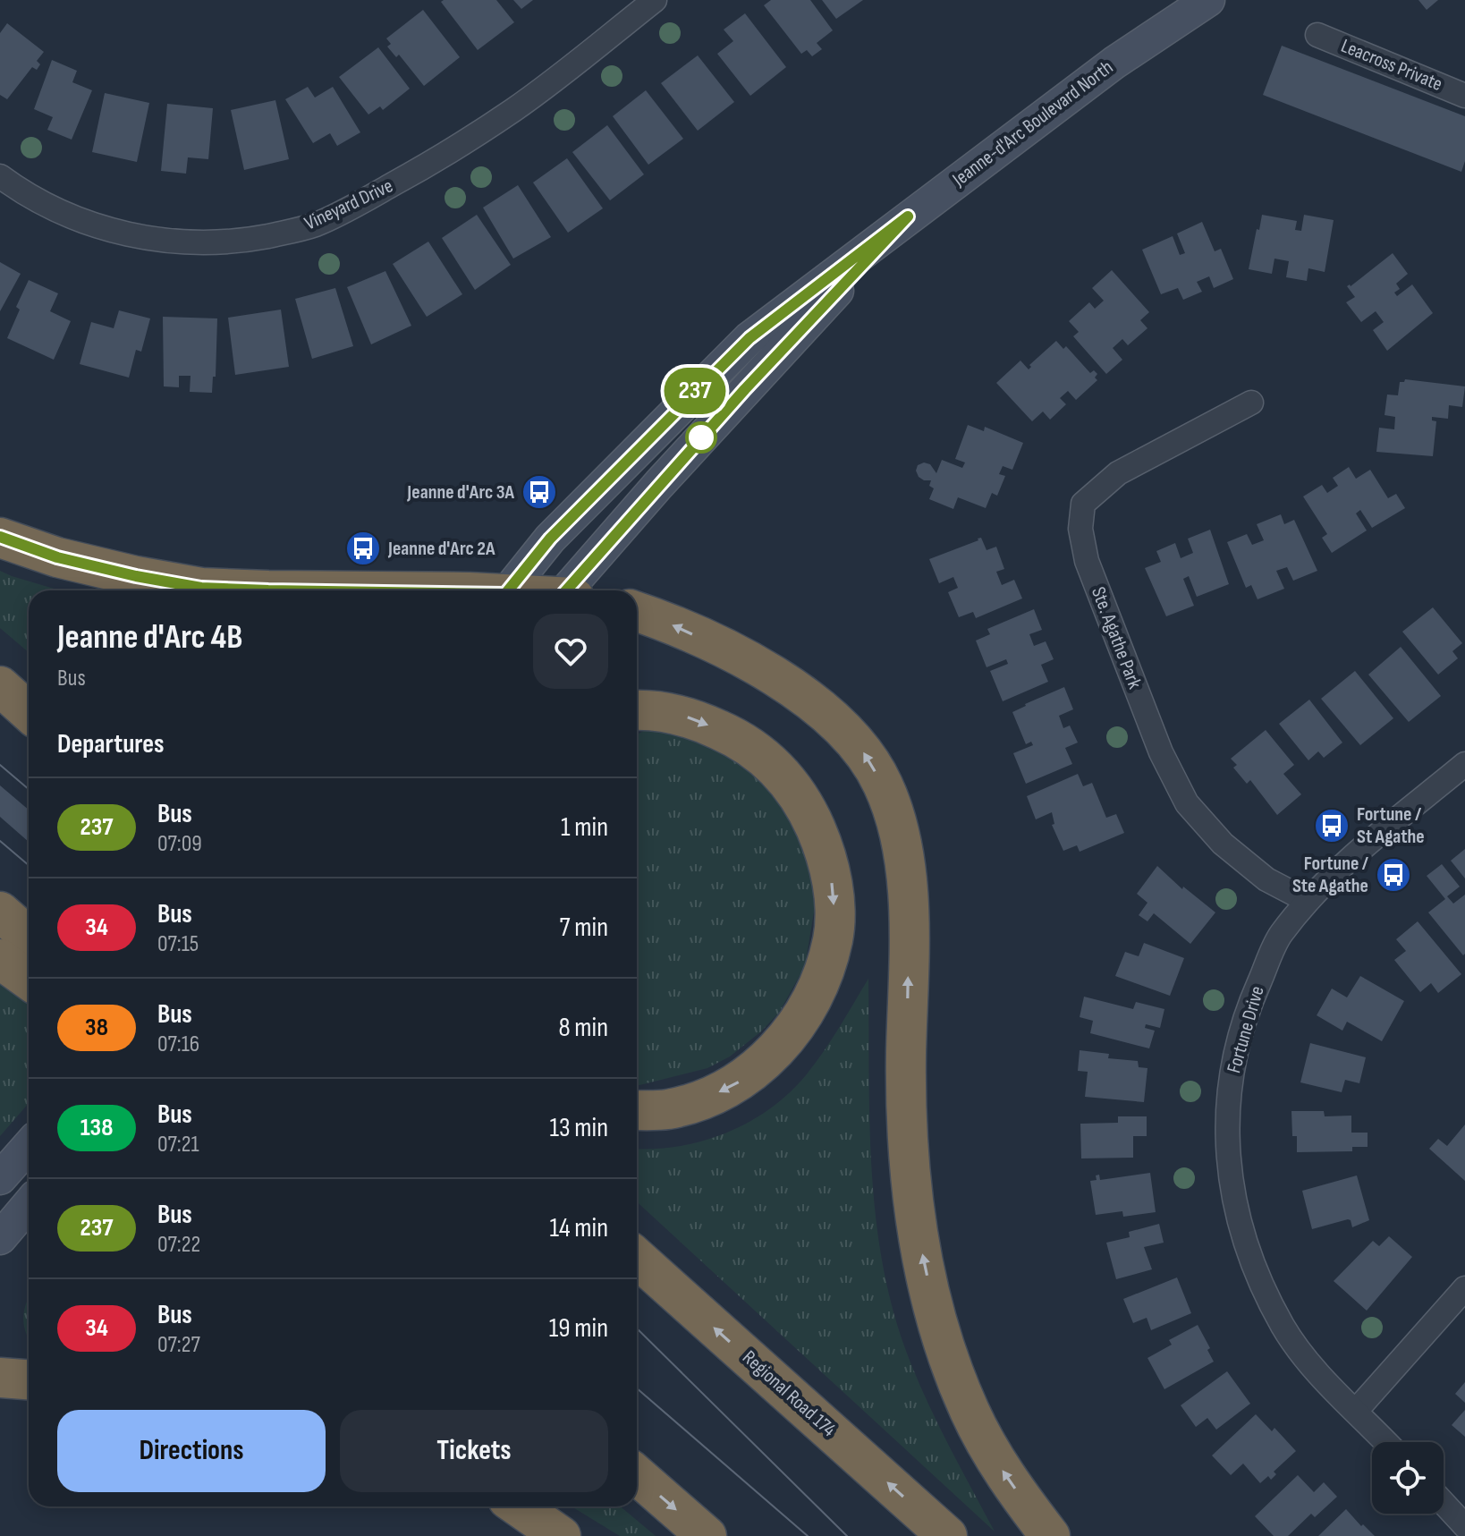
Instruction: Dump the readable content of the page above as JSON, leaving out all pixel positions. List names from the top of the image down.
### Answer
{
  "streets": {
    "highway": ["Regional Road 174"],
    "main road": ["Jeanne-d'Arc Boulevard North"],
    "street": [
      "Leacross Private",
      "Vineyard Drive",
      "Ste. Agathe Park",
      "Fortune Drive"
    ]
  },
  "crossings": [
    ["Ste. Agathe Park", "Fortune Drive"]
  ],
  "places": {
    "bus stop": [
      "Jeanne d'Arc 3A",
      "Jeanne d'Arc 2A",
      "Fortune / St Agathe",
      "Fortune / Ste Agathe"
    ]
  },
  "lines": ["bus line 237"],
  "page": {
    "on_map": "237",
    "heading": [
      ["Jeanne d'Arc 4B", "Bus"],
      "Departures"
    ],
    "list": [
      {
        "mark": "237",
        "name": "Bus",
        "note": "07:09",
        "value": "1 min"
      },
      {
        "mark": "34",
        "name": "Bus",
        "note": "07:15",
        "value": "7 min"
      },
      {
        "mark": "38",
        "name": "Bus",
        "note": "07:16",
        "value": "8 min"
      },
      {
        "mark": "138",
        "name": "Bus",
        "note": "07:21",
        "value": "13 min"
      },
      {
        "mark": "237",
        "name": "Bus",
        "note": "07:22",
        "value": "14 min"
      },
      {
        "mark": "34",
        "name": "Bus",
        "note": "07:27",
        "value": "19 min"
      }
    ],
    "buttons": ["Directions", "Tickets"]
  }
}
